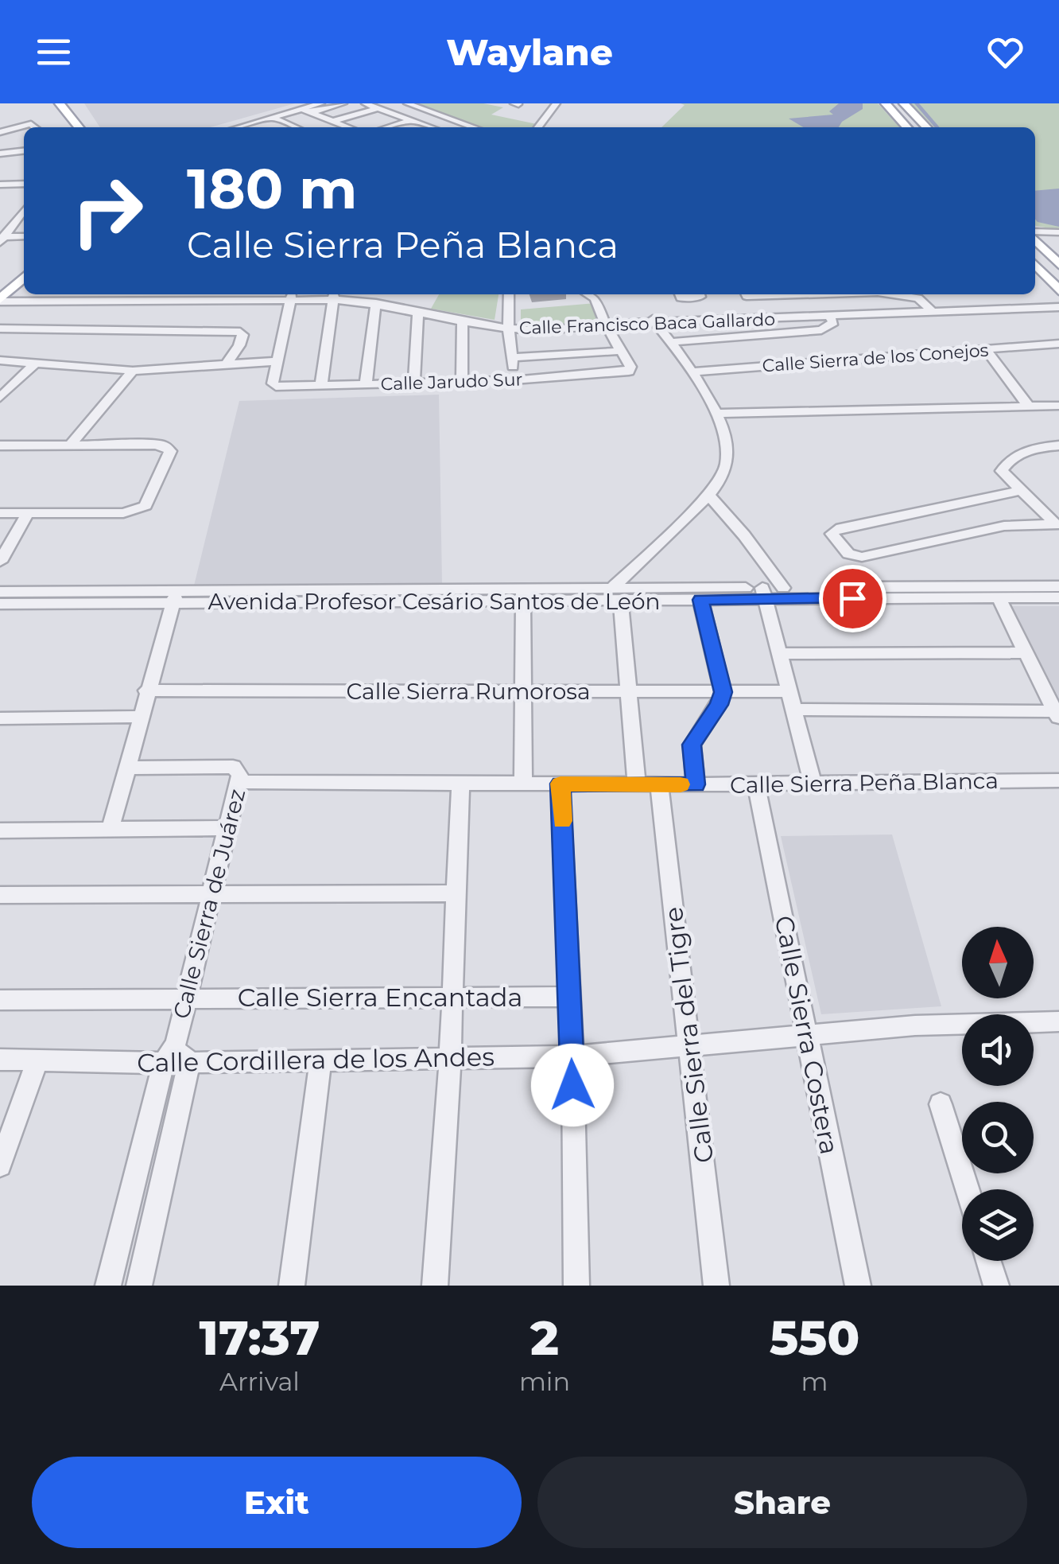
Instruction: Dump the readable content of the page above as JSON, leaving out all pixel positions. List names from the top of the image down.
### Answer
{
  "streets": {
    "street": [
      "Calle Francisco Baca Gallardo",
      "Calle Sierra de los Conejos",
      "Calle Jarudo Sur",
      "Avenida Profesor Cesário Santos de León",
      "Calle Sierra Rumorosa",
      "Calle Sierra Peña Blanca",
      "Calle Sierra de Juárez",
      "Calle Sierra Encantada",
      "Calle Sierra del Tigre",
      "Calle Sierra Costera",
      "Calle Cordillera de los Andes"
    ]
  },
  "crossings": [
    ["Calle Sierra Peña Blanca", "Calle Sierra de Juárez"],
    ["Calle Sierra Peña Blanca", "Calle Sierra del Tigre"],
    ["Calle Sierra Peña Blanca", "Calle Sierra Costera"],
    ["Calle Sierra de Juárez", "Calle Sierra Encantada"],
    ["Calle Sierra de Juárez", "Calle Cordillera de los Andes"],
    ["Calle Sierra del Tigre", "Calle Cordillera de los Andes"],
    ["Calle Sierra Costera", "Calle Cordillera de los Andes"]
  ],
  "north": "top",
  "page": {
    "header": "Waylane",
    "turn": ["180 m", "Calle Sierra Peña Blanca"],
    "eta": [
      "17:37",
      "Arrival",
      "2",
      "min",
      "550",
      "m"
    ],
    "buttons": ["Exit", "Share"]
  }
}
